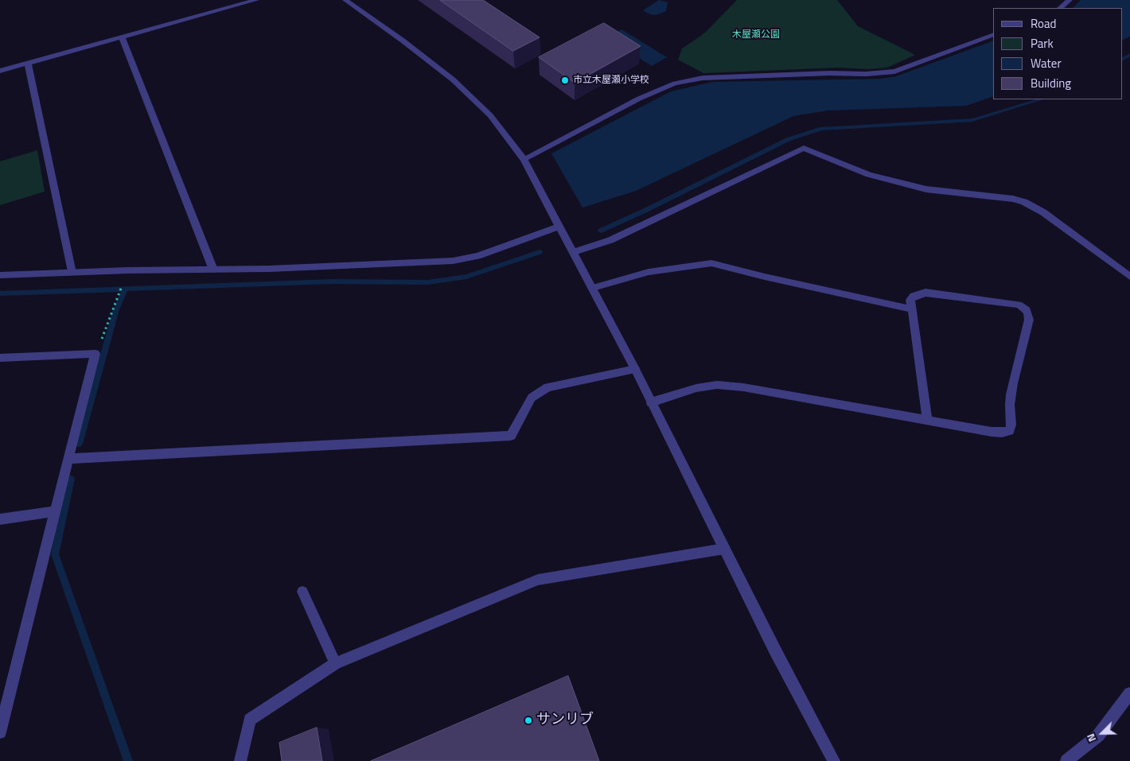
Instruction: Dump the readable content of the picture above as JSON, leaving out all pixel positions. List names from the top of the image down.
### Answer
{
  "parks": ["木屋瀬公園"],
  "places": ["市立木屋瀬小学校", "サンリブ"],
  "legend": [
    "Road",
    "Park",
    "Water",
    "Building"
  ],
  "north": "bottom left"
}
